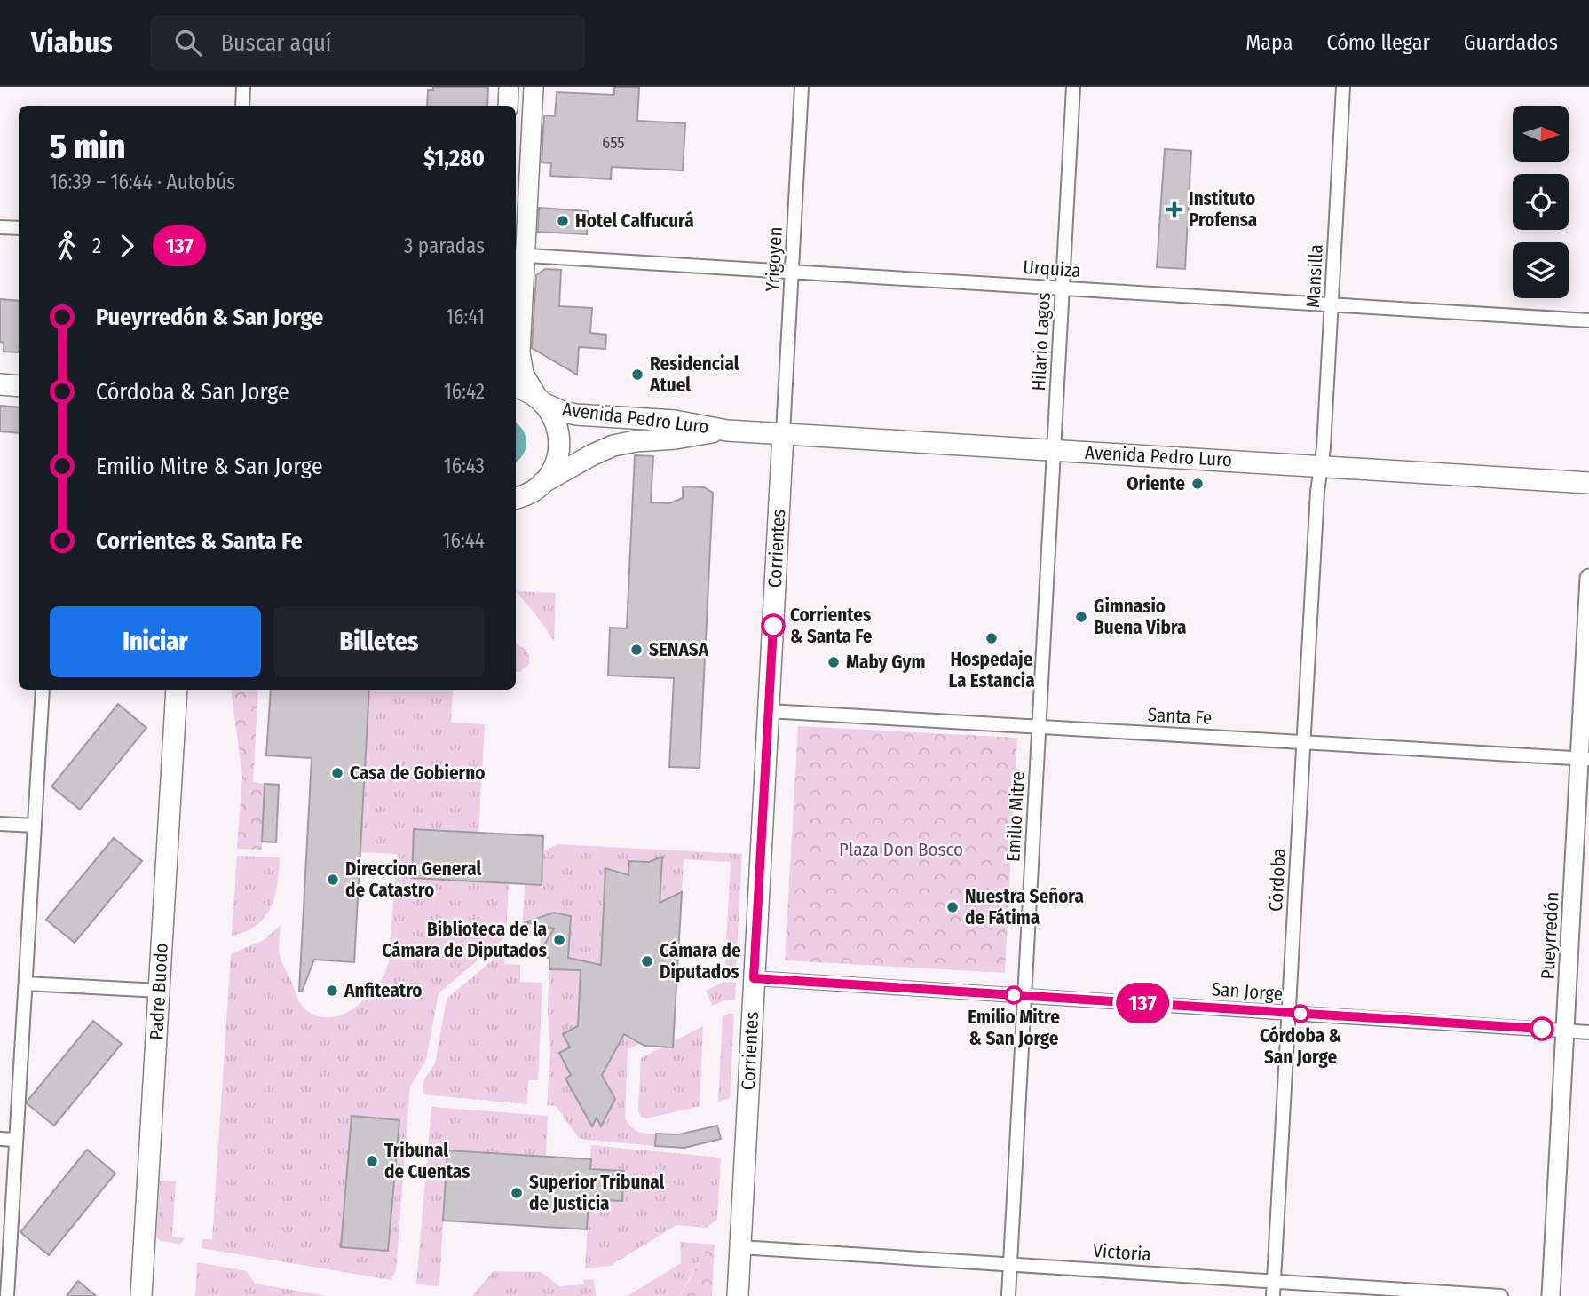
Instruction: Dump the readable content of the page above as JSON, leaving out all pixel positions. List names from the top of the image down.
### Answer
{
  "streets": {
    "main road": ["Avenida Pedro Luro", "Corrientes", "Padre Buodo"],
    "street": [
      "Yrigoyen",
      "Urquiza",
      "Mansilla",
      "Hilario Lagos",
      "Santa Fe",
      "Emilio Mitre",
      "Córdoba",
      "Pueyrredón",
      "San Jorge",
      "Victoria"
    ]
  },
  "crossings": [
    ["Yrigoyen", "Urquiza"],
    ["Yrigoyen", "Avenida Pedro Luro"],
    ["Yrigoyen", "Corrientes"],
    ["Urquiza", "Mansilla"],
    ["Urquiza", "Hilario Lagos"],
    ["Mansilla", "Avenida Pedro Luro"],
    ["Mansilla", "Córdoba"],
    ["Hilario Lagos", "Avenida Pedro Luro"],
    ["Hilario Lagos", "Emilio Mitre"],
    ["Avenida Pedro Luro", "Corrientes"],
    ["Avenida Pedro Luro", "Emilio Mitre"],
    ["Avenida Pedro Luro", "Córdoba"],
    ["Corrientes", "Santa Fe"],
    ["Corrientes", "San Jorge"],
    ["Corrientes", "Victoria"],
    ["Santa Fe", "Emilio Mitre"],
    ["Santa Fe", "Córdoba"],
    ["Santa Fe", "Pueyrredón"],
    ["Emilio Mitre", "San Jorge"],
    ["Emilio Mitre", "Victoria"],
    ["Córdoba", "San Jorge"],
    ["Córdoba", "Victoria"],
    ["Pueyrredón", "San Jorge"]
  ],
  "parks": ["Plaza Don Bosco"],
  "places": {
    "health": ["Instituto Profensa"],
    "other": [
      "Hotel Calfucurá",
      "Residencial Atuel",
      "Oriente",
      "Gimnasio Buena Vibra",
      "Corrientes & Santa Fe",
      "Hospedaje La Estancia",
      "SENASA",
      "Maby Gym",
      "Casa de Gobierno",
      "Direccion General de Catastro",
      "Nuestra Señora de Fátima",
      "Biblioteca de la Cámara de Diputados",
      "Cámara de Diputados",
      "Anfiteatro",
      "Emilio Mitre & San Jorge",
      "Córdoba & San Jorge",
      "Tribunal de Cuentas",
      "Superior Tribunal de Justicia"
    ]
  },
  "lines": ["bus line 137"],
  "house_numbers": ["655"],
  "north": "right",
  "page": {
    "header": "Viabus",
    "search": "Buscar aquí",
    "nav": ["Mapa", "Cómo llegar", "Guardados"],
    "on_map": "137",
    "heading": ["5 min", "16:39 – 16:44 · Autobús", "$1,280"],
    "legs": ["2", "137", "3 paradas"],
    "list": [
      {
        "name": "Pueyrredón & San Jorge",
        "value": "16:41"
      },
      {
        "name": "Córdoba & San Jorge",
        "value": "16:42"
      },
      {
        "name": "Emilio Mitre & San Jorge",
        "value": "16:43"
      },
      {
        "name": "Corrientes & Santa Fe",
        "value": "16:44"
      }
    ],
    "buttons": ["Iniciar", "Billetes"]
  }
}
